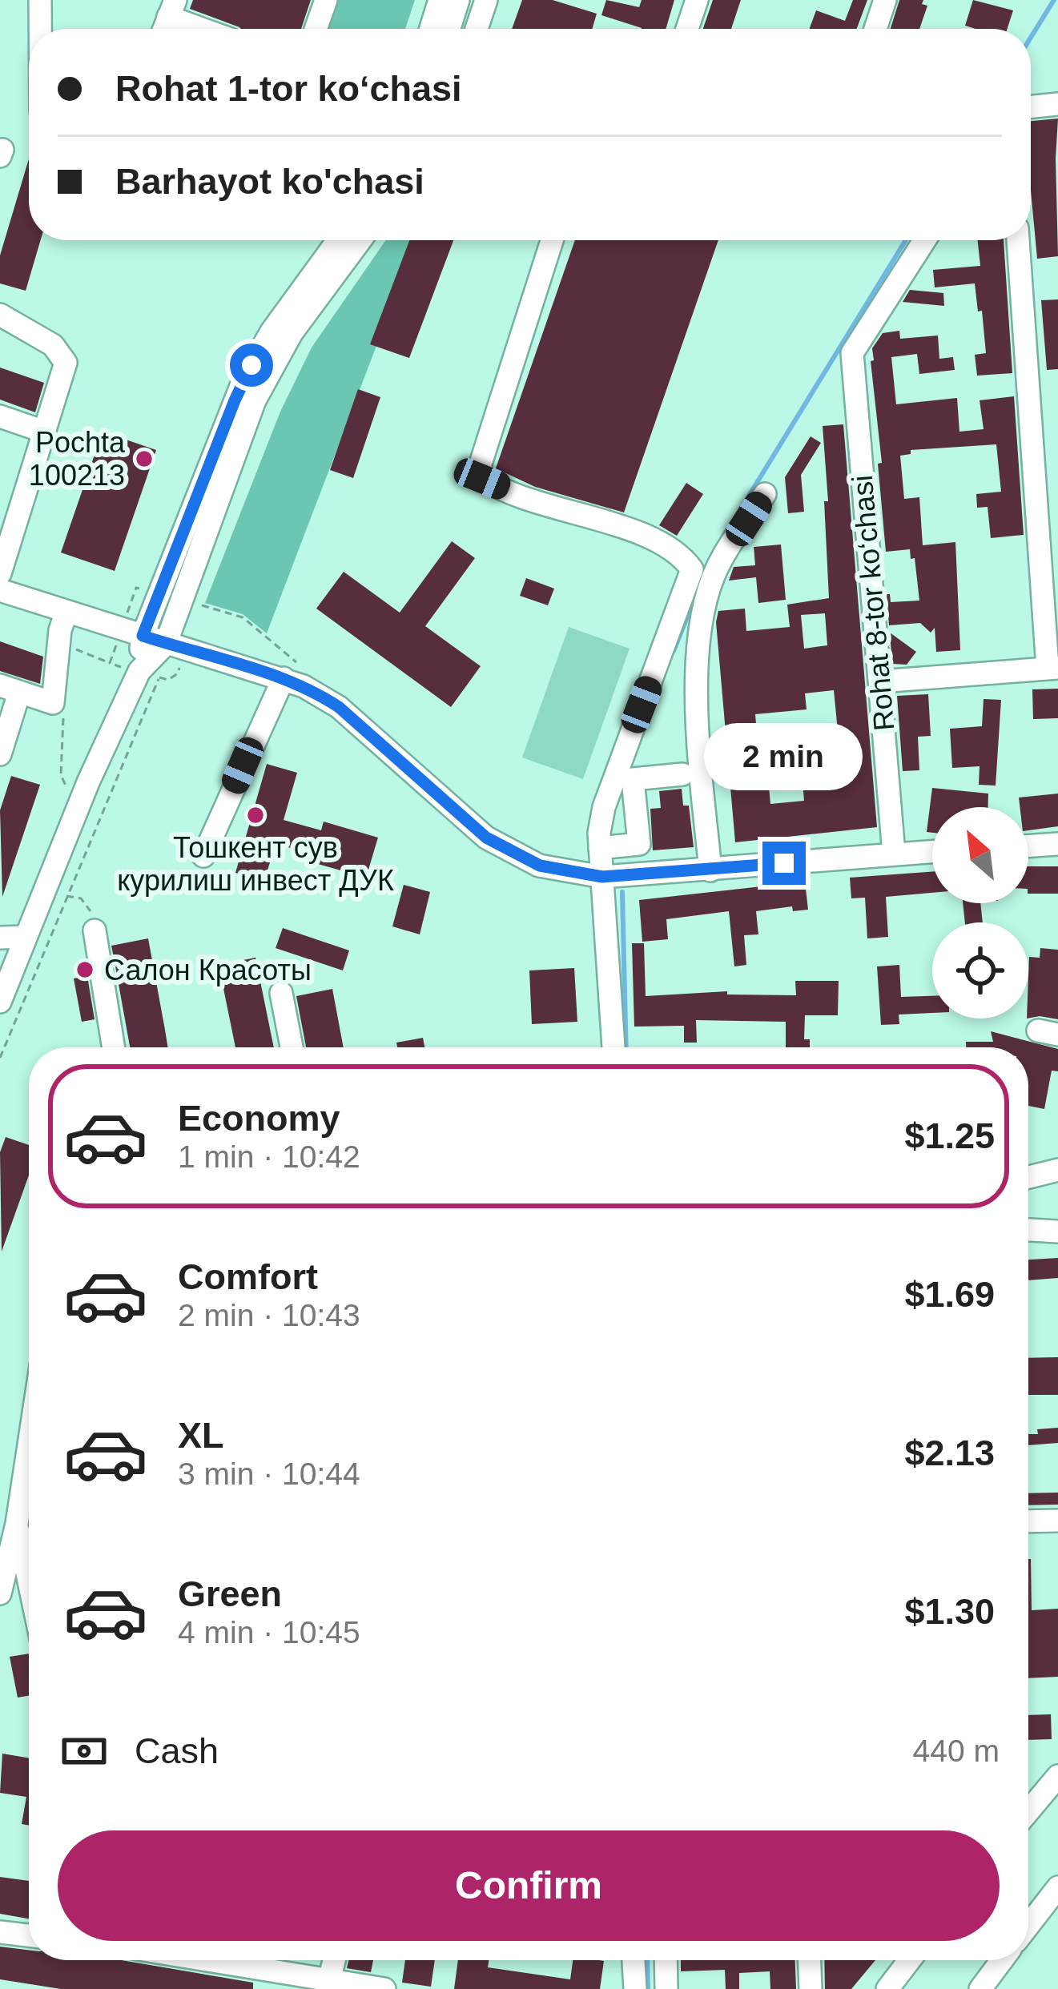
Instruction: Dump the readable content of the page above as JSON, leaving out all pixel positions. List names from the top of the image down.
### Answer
{
  "streets": {
    "street": ["Rohat 8-tor ko‘chasi"]
  },
  "places": ["Pochta 100213", "Тошкент сув курилиш инвест ДУК", "Салон Красоты"],
  "north": "top left",
  "page": {
    "banner": ["Rohat 1-tor koʻchasi", "Barhayot ko'chasi"],
    "bubble": "2 min",
    "list": [
      {
        "name": "Economy",
        "note": "1 min · 10:42",
        "value": "$1.25"
      },
      {
        "name": "Comfort",
        "note": "2 min · 10:43",
        "value": "$1.69"
      },
      {
        "name": "XL",
        "note": "3 min · 10:44",
        "value": "$2.13"
      },
      {
        "name": "Green",
        "note": "4 min · 10:45",
        "value": "$1.30"
      }
    ],
    "pay": ["Cash", "440 m"],
    "buttons": "Confirm"
  }
}
